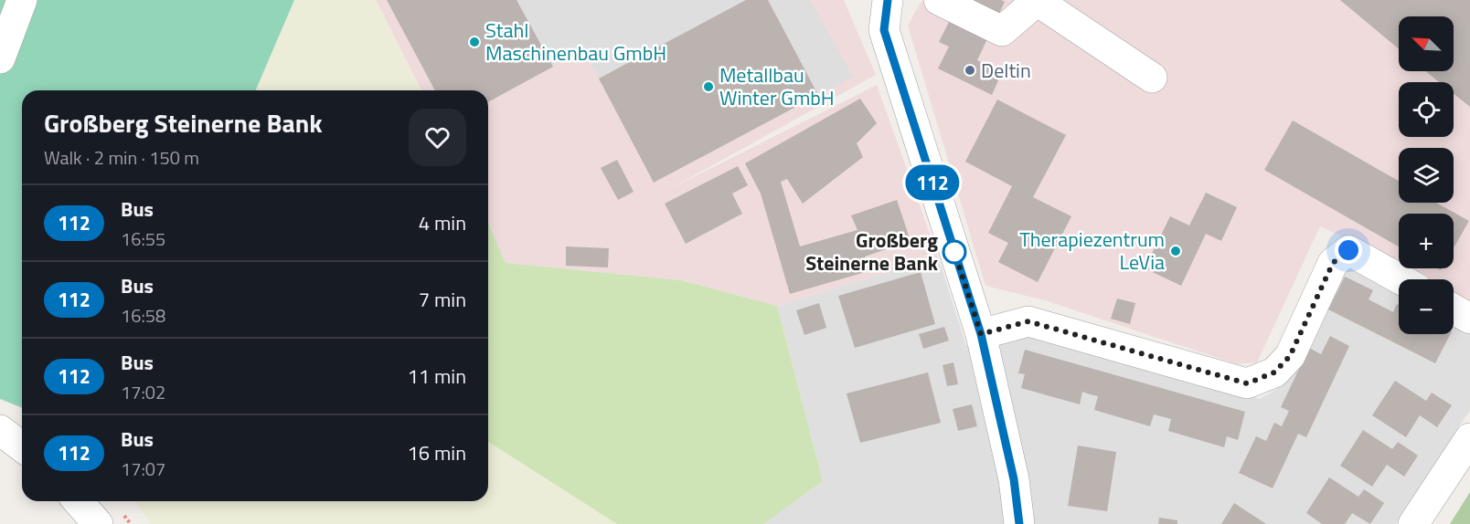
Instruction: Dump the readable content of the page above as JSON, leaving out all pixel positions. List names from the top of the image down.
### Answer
{
  "places": [
    "Stahl Maschinenbau GmbH",
    "Deltin",
    "Metallbau Winter GmbH",
    "Therapiezentrum LeVia",
    "Großberg Steinerne Bank"
  ],
  "lines": ["bus line 112"],
  "north": "top left",
  "page": {
    "on_map": "112",
    "map_buttons": ["+", "−"],
    "heading": ["Großberg Steinerne Bank", "Walk · 2 min · 150 m"],
    "list": [
      {
        "mark": "112",
        "name": "Bus",
        "note": "16:55",
        "value": "4 min"
      },
      {
        "mark": "112",
        "name": "Bus",
        "note": "16:58",
        "value": "7 min"
      },
      {
        "mark": "112",
        "name": "Bus",
        "note": "17:02",
        "value": "11 min"
      },
      {
        "mark": "112",
        "name": "Bus",
        "note": "17:07",
        "value": "16 min"
      }
    ]
  }
}
